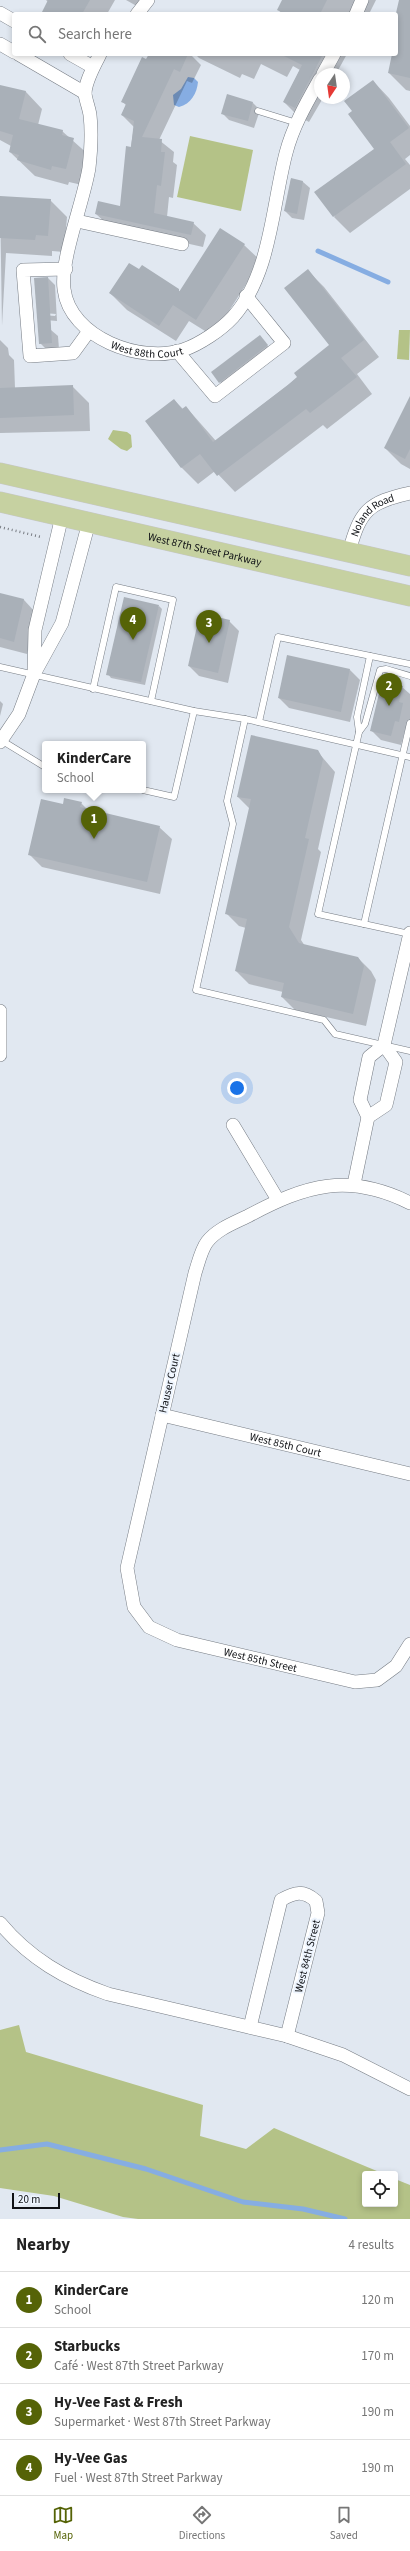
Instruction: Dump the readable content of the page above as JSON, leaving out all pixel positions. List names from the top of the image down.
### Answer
{
  "streets": {
    "main road": ["West 87th Street Parkway"],
    "street": [
      "West 88th Court",
      "Noland Road",
      "Hauser Court",
      "West 85th Court",
      "West 85th Street",
      "West 84th Street"
    ]
  },
  "crossings": [
    ["Hauser Court", "West 85th Court"],
    ["Hauser Court", "West 85th Street"]
  ],
  "scale_bar": "20 m",
  "north": "bottom",
  "page": {
    "search": "Search here",
    "pins": [
      "4",
      "3",
      "2",
      "1"
    ],
    "popup": ["KinderCare", "School"],
    "scale": "20 m",
    "heading": ["Nearby", "4 results"],
    "list": [
      {
        "mark": "1",
        "name": "KinderCare",
        "note": "School",
        "value": "120 m"
      },
      {
        "mark": "2",
        "name": "Starbucks",
        "note": "Café · West 87th Street Parkway",
        "value": "170 m"
      },
      {
        "mark": "3",
        "name": "Hy-Vee Fast & Fresh",
        "note": "Supermarket · West 87th Street Parkway",
        "value": "190 m"
      },
      {
        "mark": "4",
        "name": "Hy-Vee Gas",
        "note": "Fuel · West 87th Street Parkway",
        "value": "190 m"
      }
    ],
    "nav": ["Map", "Directions", "Saved"]
  }
}
